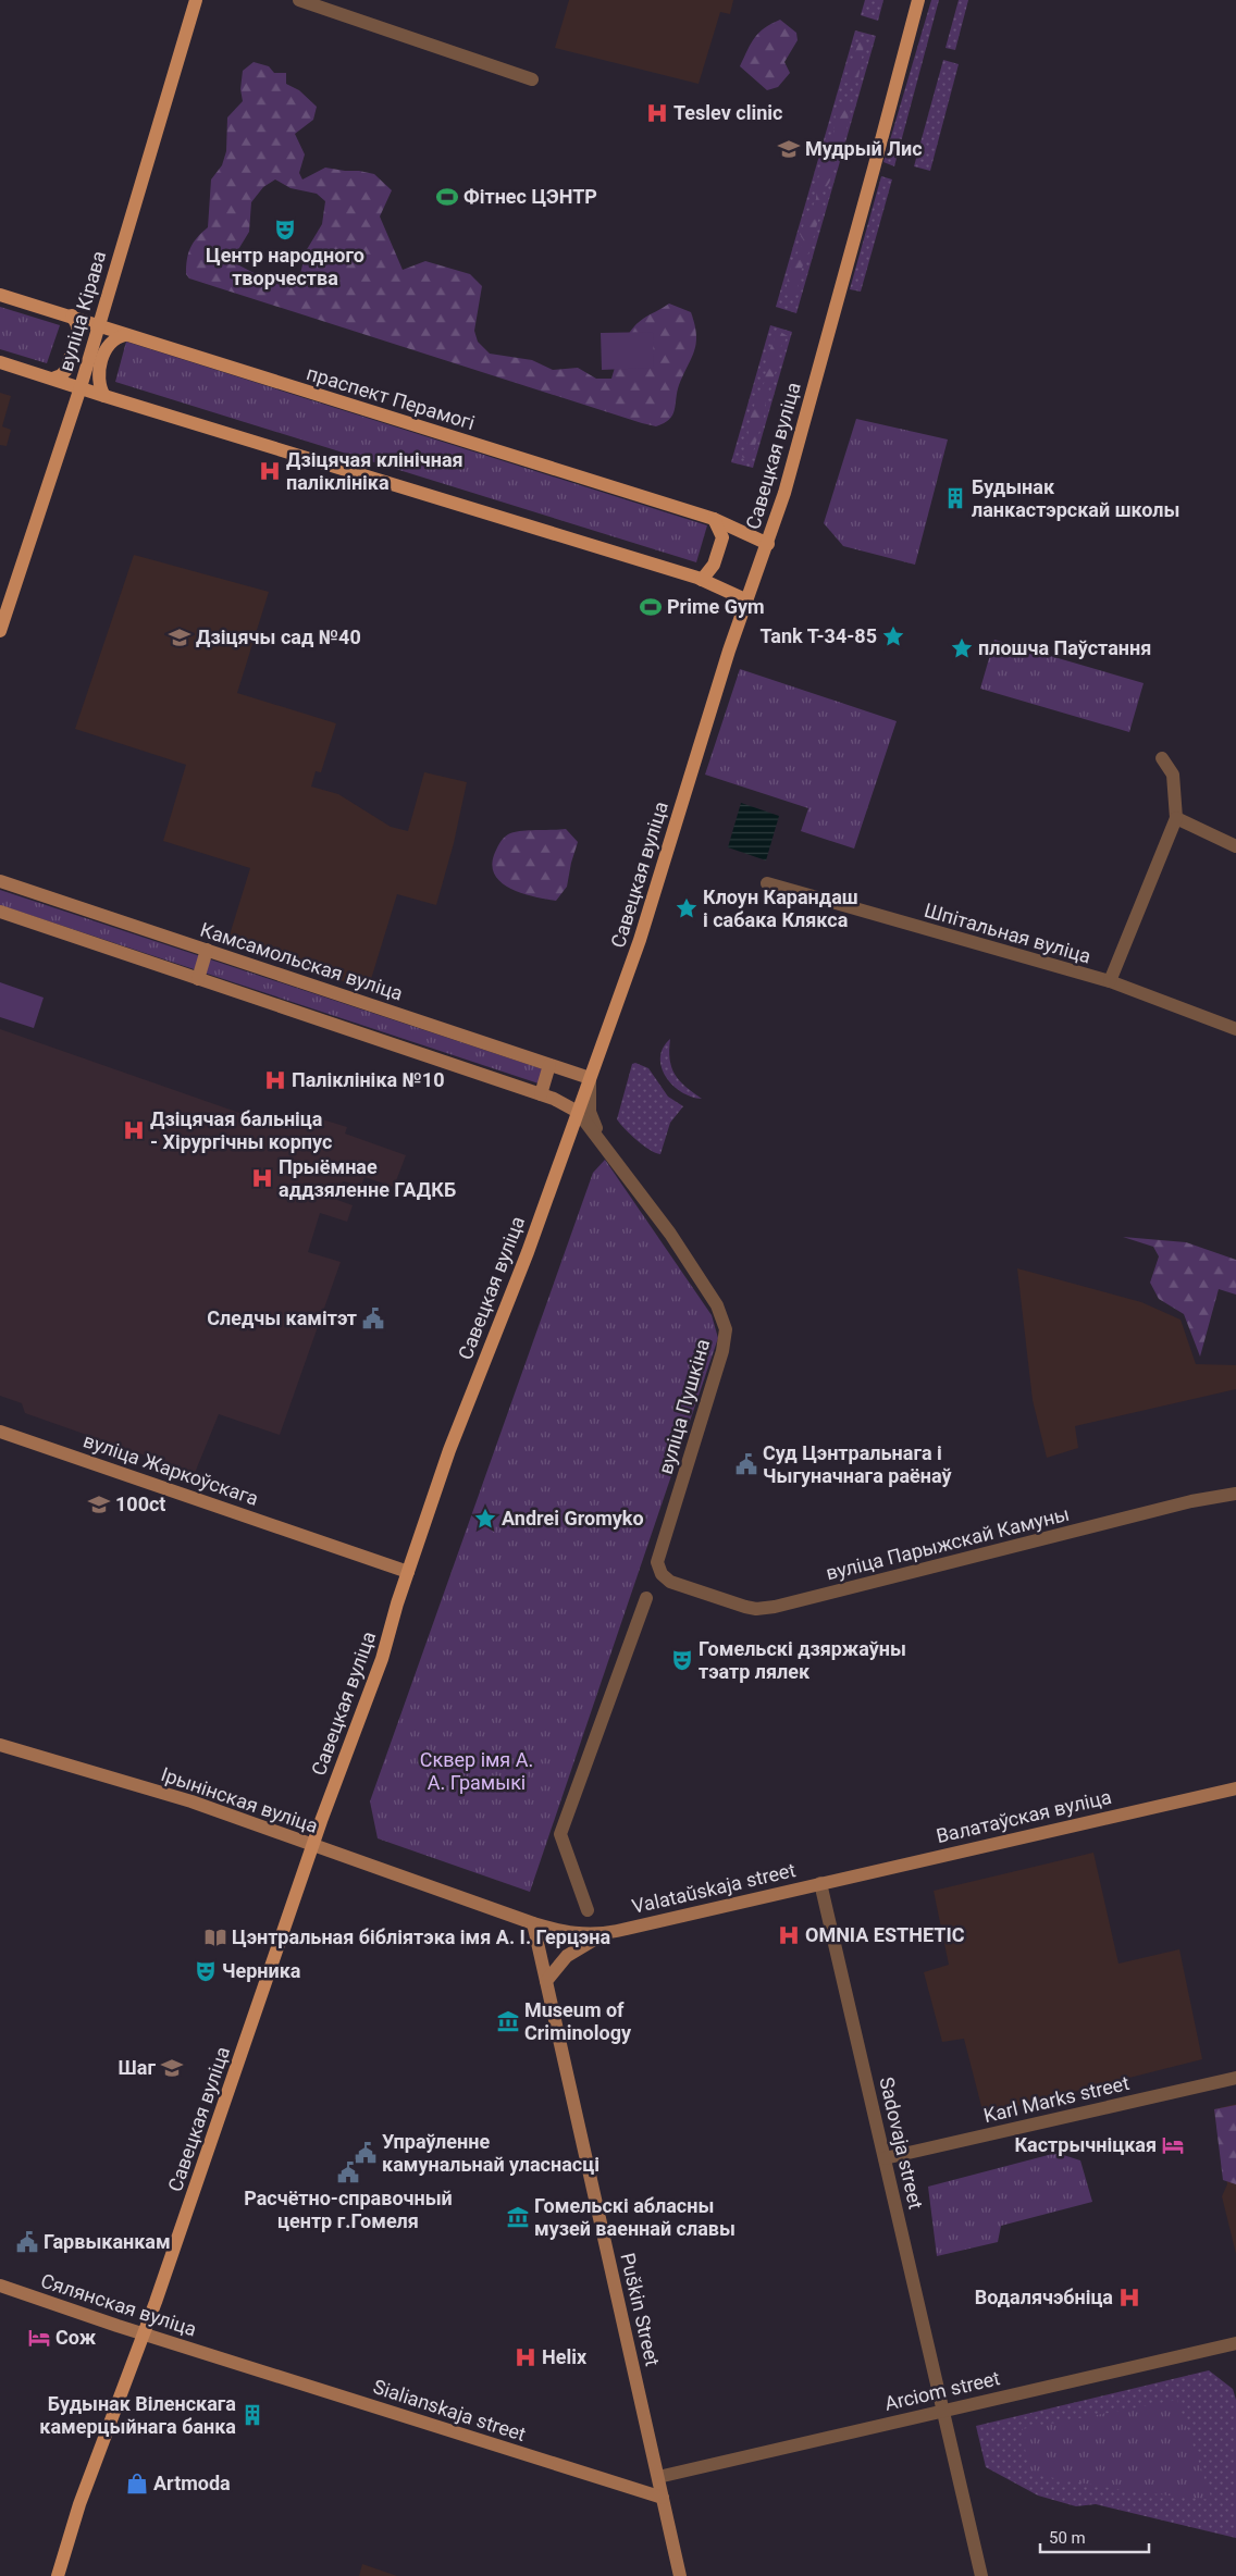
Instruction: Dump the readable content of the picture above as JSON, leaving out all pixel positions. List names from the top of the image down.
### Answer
{
  "streets": {
    "main road": ["вуліца Кірава", "праспект Перамогі", "Савецкая вуліца"],
    "street": [
      "Шпітальная вуліца",
      "Камсамольская вуліца",
      "вуліца Пушкіна",
      "вуліца Парыжскай Камуны",
      "Ірынінская вуліца",
      "Валатаўская вуліца",
      "Karl Marks street",
      "Sadovaja street",
      "Сялянская вуліца",
      "Puškin Street",
      "Arciom street"
    ]
  },
  "crossings": [
    ["вуліца Кірава", "праспект Перамогі"],
    ["праспект Перамогі", "Савецкая вуліца"],
    ["Савецкая вуліца", "Камсамольская вуліца"],
    ["Савецкая вуліца", "вуліца Пушкіна"],
    ["Савецкая вуліца", "Ірынінская вуліца"],
    ["Савецкая вуліца", "Сялянская вуліца"],
    ["Камсамольская вуліца", "вуліца Пушкіна"],
    ["вуліца Пушкіна", "вуліца Парыжскай Камуны"],
    ["Ірынінская вуліца", "Валатаўская вуліца"],
    ["Ірынінская вуліца", "Puškin Street"],
    ["Валатаўская вуліца", "Sadovaja street"],
    ["Валатаўская вуліца", "Puškin Street"],
    ["Karl Marks street", "Sadovaja street"],
    ["Sadovaja street", "Arciom street"],
    ["Сялянская вуліца", "Puškin Street"],
    ["Puškin Street", "Arciom street"]
  ],
  "parks": ["Сквер імя А. А. Грамыкі"],
  "places": {
    "hospital": [
      "Teslev clinic",
      "Дзіцячая клінічная паліклініка",
      "Паліклініка №10",
      "Дзіцячая бальніца - Хірургічны корпус",
      "Прыёмнае аддзяленне ГАДКБ",
      "OMNIA ESTHETIC",
      "Водалячэбніца",
      "Helix"
    ],
    "school or university": [
      "Мудрый Лис",
      "Дзіцячы сад №40",
      "100ct",
      "Шаг"
    ],
    "sports": ["Фітнес ЦЭНТР", "Prime Gym"],
    "theatre": ["Центр народного творчества", "Гомельскі дзяржаўны тэатр лялек", "Черника"],
    "building": ["Будынак ланкастэрскай школы", "Будынак Віленскага камерцыйнага банка"],
    "place": [
      "Tank T-34-85",
      "плошча Паўстання",
      "Клоун Карандаш і сабака Клякса",
      "Andrei Gromyko"
    ],
    "public building": [
      "Следчы камітэт",
      "Суд Цэнтральнага і Чыгуначнага раёнаў",
      "Упраўленне камунальнай уласнасці",
      "Расчётно-справочный центр г.Гомеля",
      "Гарвыканкам"
    ],
    "library": ["Цэнтральная бібліятэка імя А. І. Герцэна"],
    "museum": ["Museum of Criminology", "Гомельскі абласны музей ваеннай славы"],
    "hotel": ["Кастрычніцкая", "Сож"],
    "shop": ["Artmoda"]
  },
  "scale_bar": "50 m"
}
